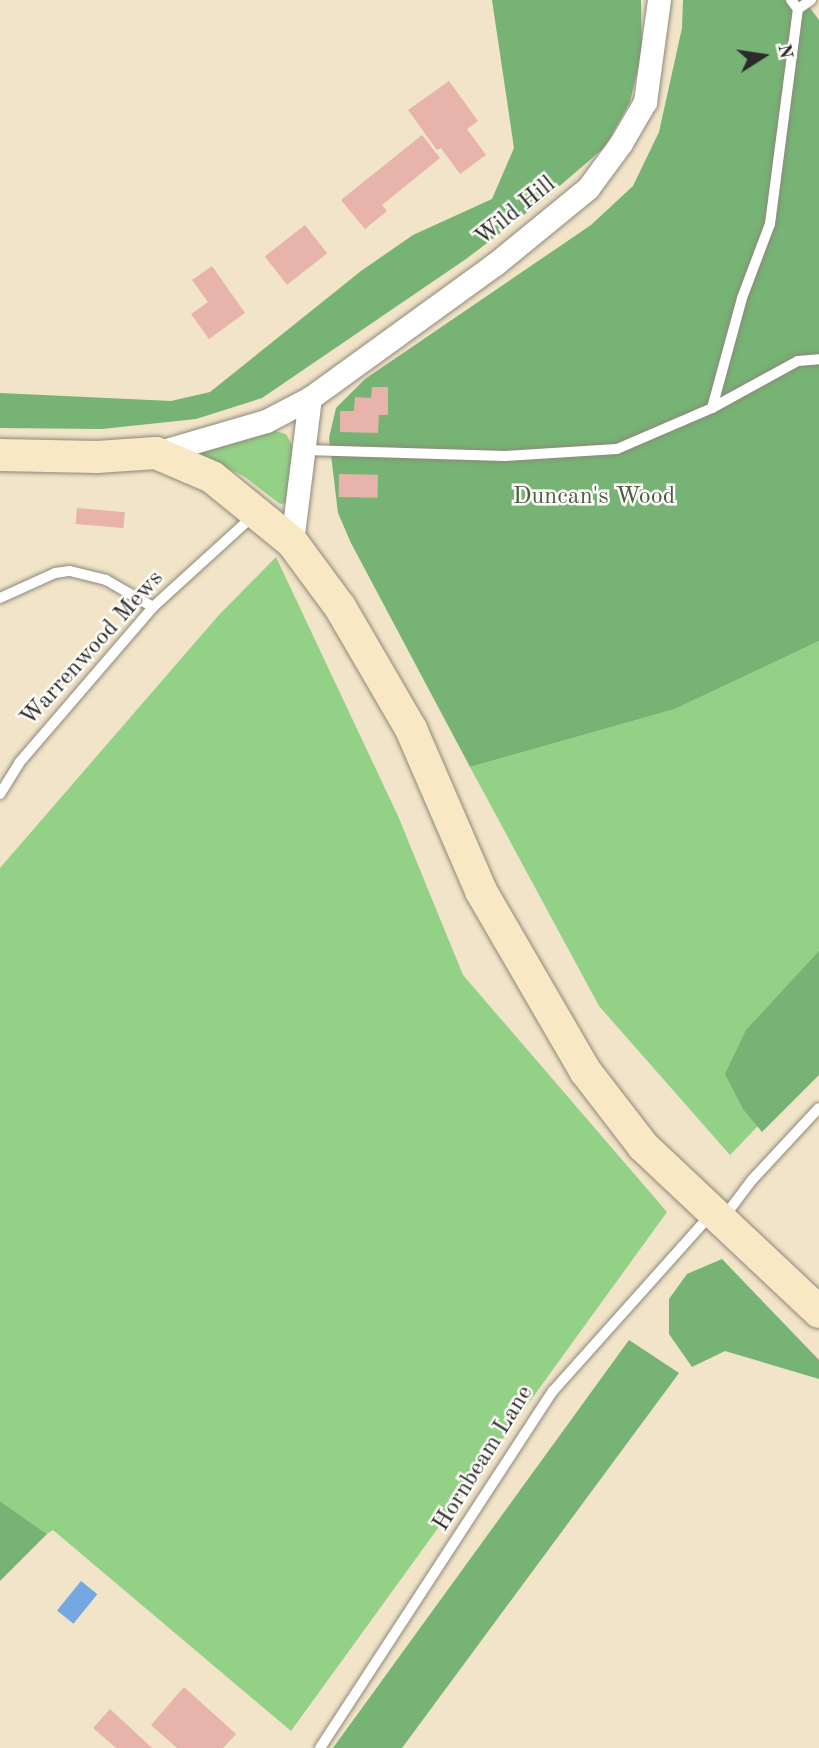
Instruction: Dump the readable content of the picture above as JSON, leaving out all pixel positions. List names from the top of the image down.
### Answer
{
  "streets": {
    "street": ["Wild Hill"],
    "lane": ["Warrenwood Mews", "Hornbeam Lane"]
  },
  "parks": ["Duncan's Wood"],
  "north": "right"
}
